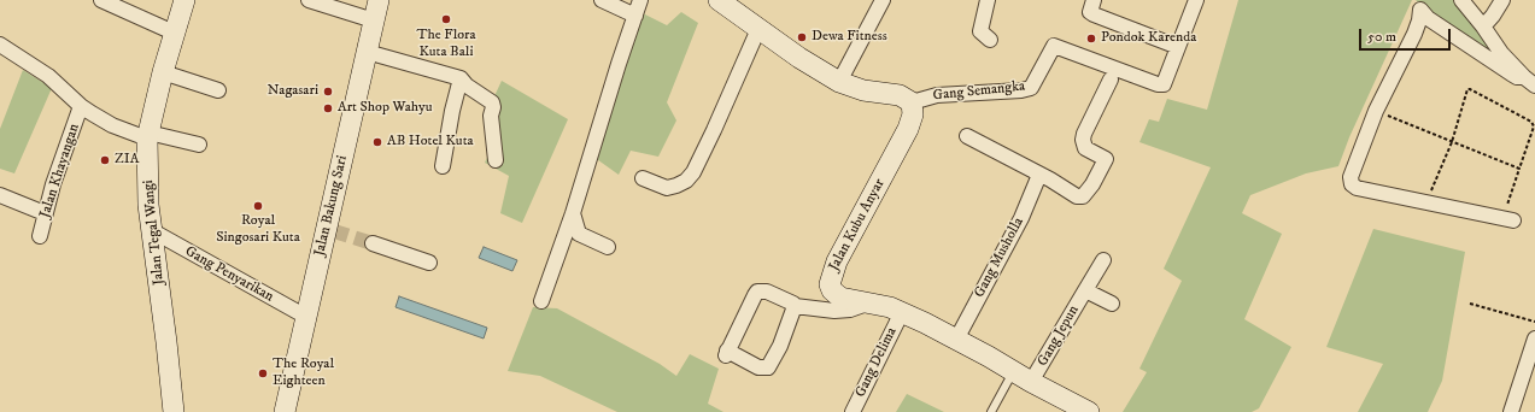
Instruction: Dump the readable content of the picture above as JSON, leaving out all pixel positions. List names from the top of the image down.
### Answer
{
  "streets": {
    "main road": ["Jalan Bakung Sari", "Jalan Kubu Anyar", "Jalan Tegal Wangi"],
    "street": [
      "Gang Semangka",
      "Jalan Khayangan",
      "Gang Musholla",
      "Gang Penyarikan",
      "Gang Jepun",
      "Gang Delima"
    ]
  },
  "crossings": [
    ["Gang Semangka", "Jalan Kubu Anyar"],
    ["Jalan Bakung Sari", "Gang Penyarikan"],
    ["Jalan Kubu Anyar", "Gang Musholla"],
    ["Jalan Kubu Anyar", "Gang Jepun"],
    ["Jalan Kubu Anyar", "Gang Delima"],
    ["Jalan Tegal Wangi", "Gang Penyarikan"]
  ],
  "places": [
    "The Flora Kuta Bali",
    "Dewa Fitness",
    "Pondok Karenda",
    "Nagasari",
    "Art Shop Wahyu",
    "AB Hotel Kuta",
    "ZIA",
    "Royal Singosari Kuta",
    "The Royal Eighteen"
  ],
  "scale_bar": "50 m"
}
